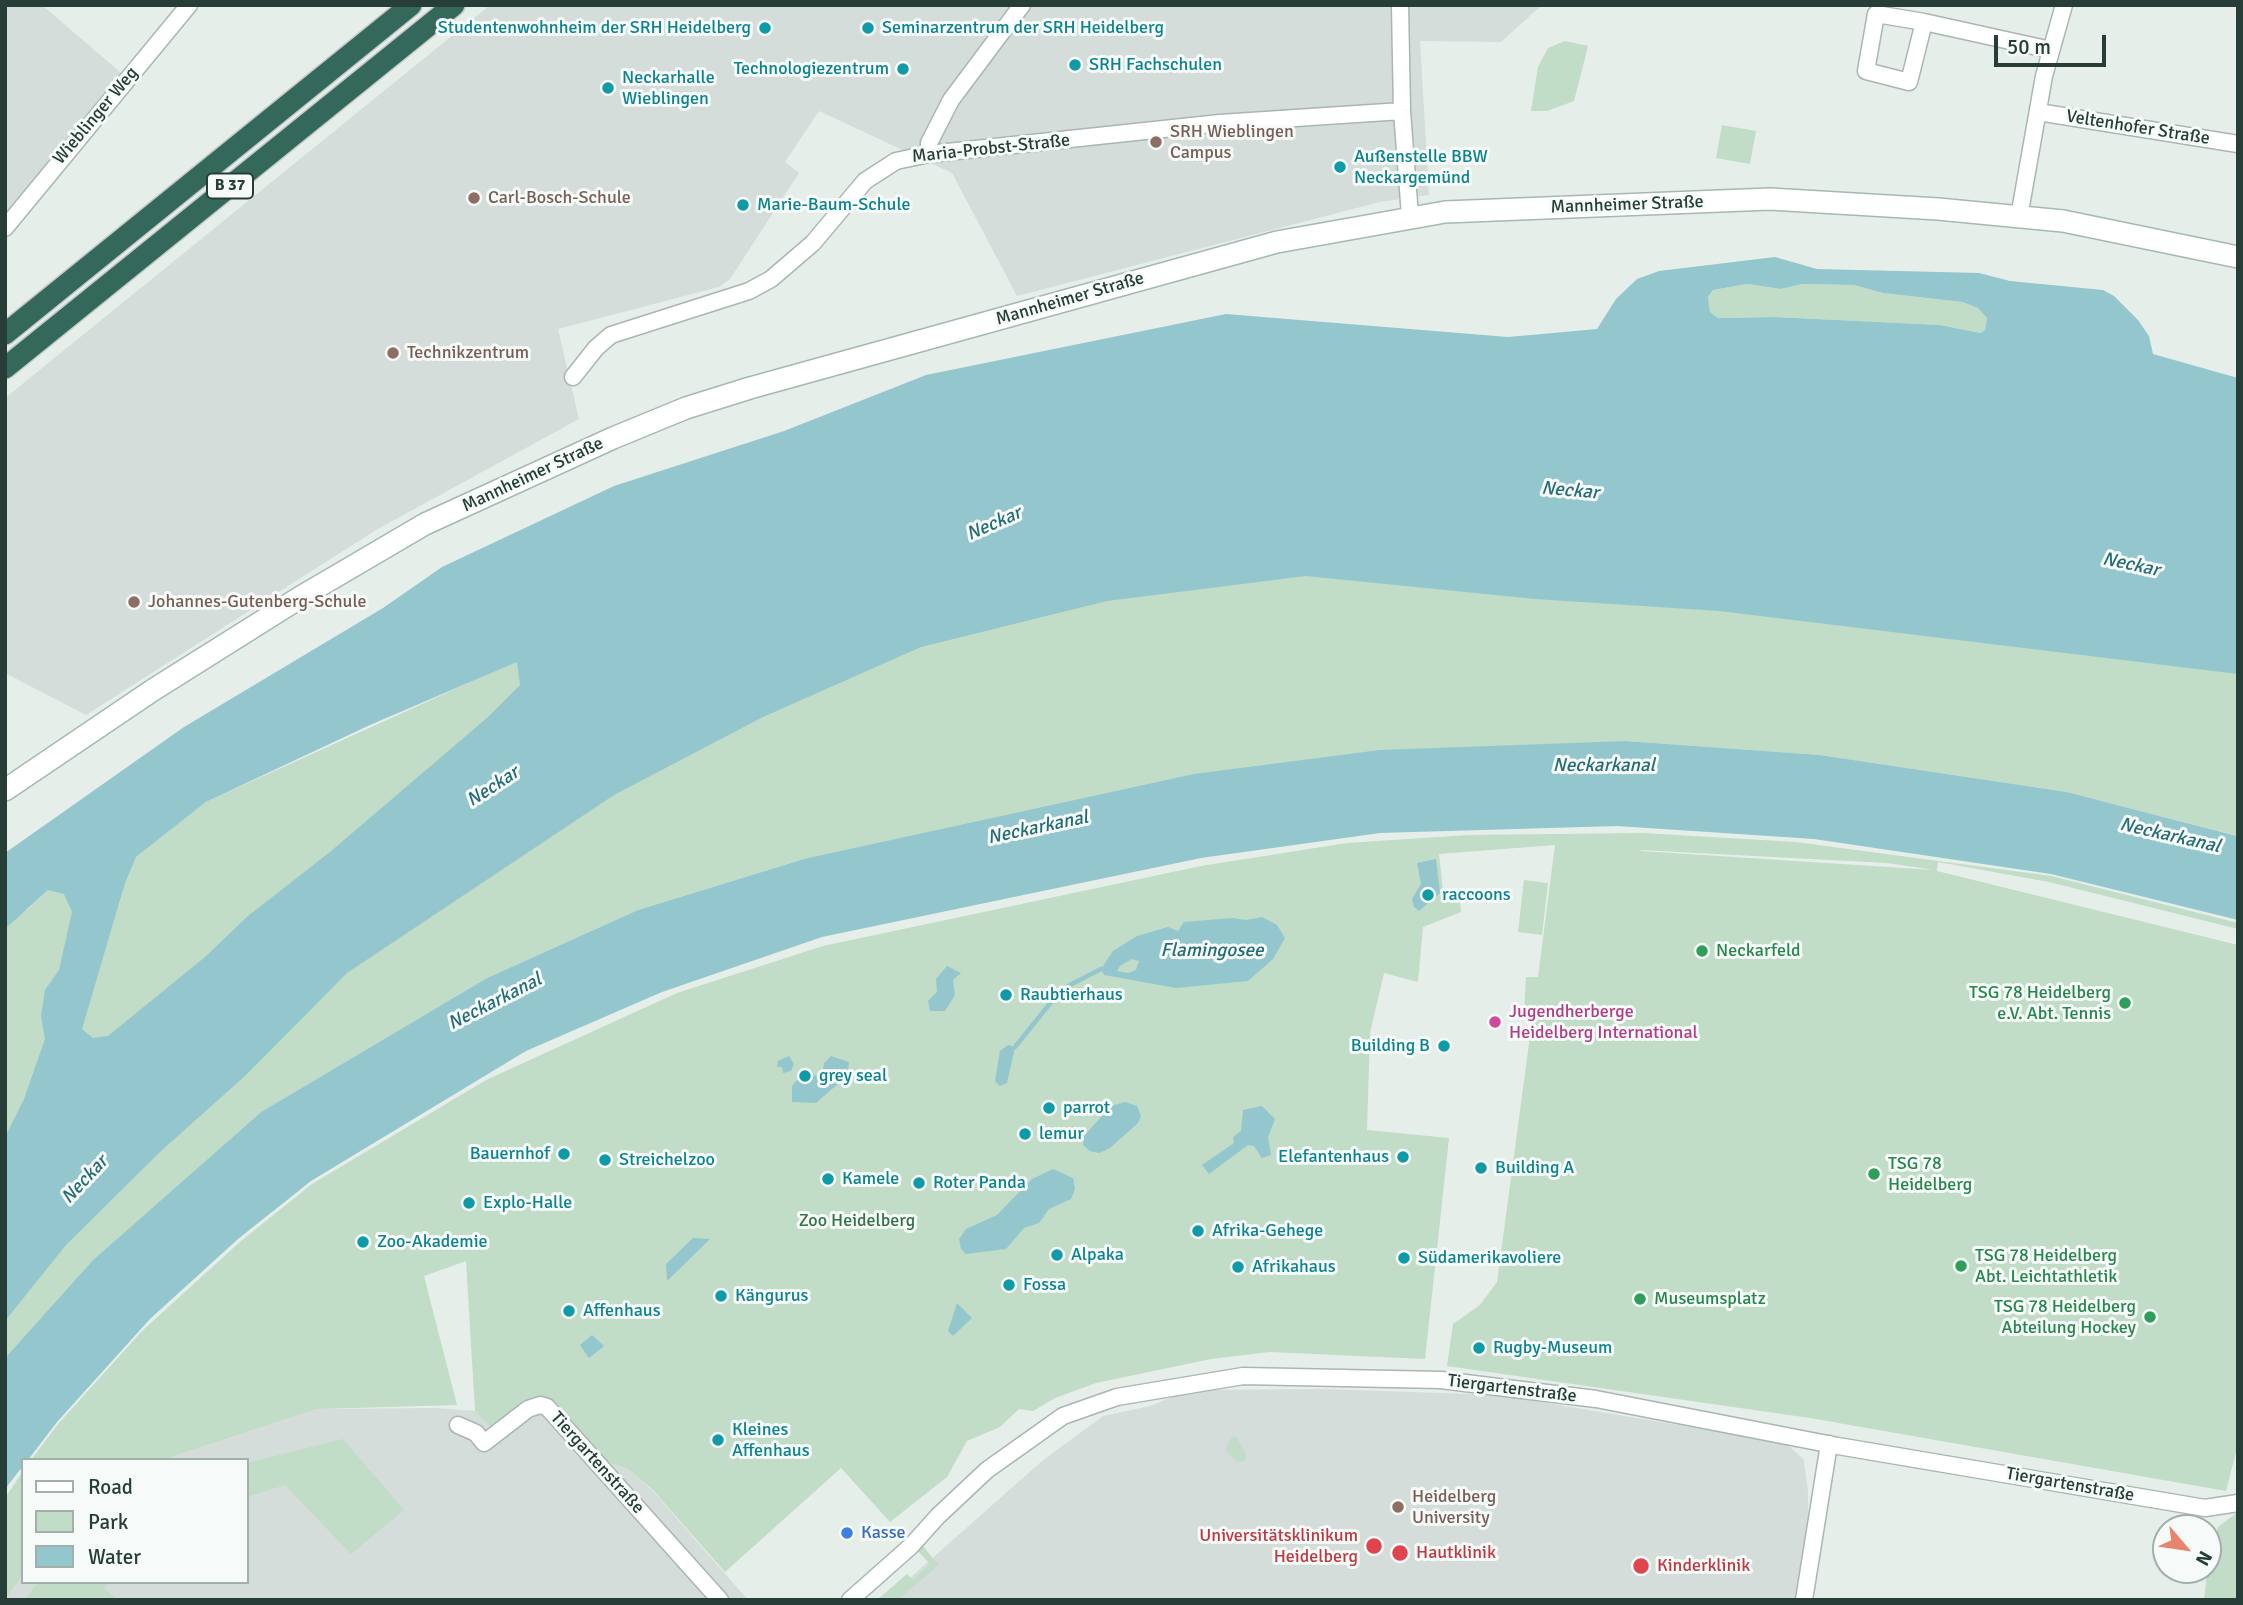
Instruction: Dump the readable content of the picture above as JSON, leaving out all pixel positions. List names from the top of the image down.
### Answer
{
  "streets": {
    "highway": ["B 37"],
    "street": [
      "Wieblinger Weg",
      "Veltenhofer Straße",
      "Maria-Probst-Straße",
      "Mannheimer Straße",
      "Tiergartenstraße"
    ]
  },
  "water": ["Neckar", "Neckarkanal", "Flamingosee"],
  "parks": ["Zoo Heidelberg"],
  "places": [
    "Studentenwohnheim der SRH Heidelberg",
    "Seminarzentrum der SRH Heidelberg",
    "SRH Fachschulen",
    "Technologiezentrum",
    "Neckarhalle Wieblingen",
    "SRH Wieblingen Campus",
    "Außenstelle BBW Neckargemünd",
    "Carl-Bosch-Schule",
    "Marie-Baum-Schule",
    "Technikzentrum",
    "Johannes-Gutenberg-Schule",
    "raccoons",
    "Neckarfeld",
    "Raubtierhaus",
    "TSG 78 Heidelberg e.V. Abt. Tennis",
    "Jugendherberge Heidelberg International",
    "Building B",
    "grey seal",
    "parrot",
    "lemur",
    "Bauernhof",
    "Elefantenhaus",
    "Streichelzoo",
    "Building A",
    "TSG 78 Heidelberg",
    "Kamele",
    "Roter Panda",
    "Explo-Halle",
    "Afrika-Gehege",
    "Zoo-Akademie",
    "Alpaka",
    "Südamerikavoliere",
    "TSG 78 Heidelberg Abt. Leichtathletik",
    "Afrikahaus",
    "Fossa",
    "Kängurus",
    "Museumsplatz",
    "Affenhaus",
    "TSG 78 Heidelberg Abteilung Hockey",
    "Rugby-Museum",
    "Kleines Affenhaus",
    "Heidelberg University",
    "Kasse",
    "Universitätsklinikum Heidelberg",
    "Hautklinik",
    "Kinderklinik"
  ],
  "legend": ["Road", "Park", "Water"],
  "scale_bar": "50 m",
  "north": "bottom right"
}
